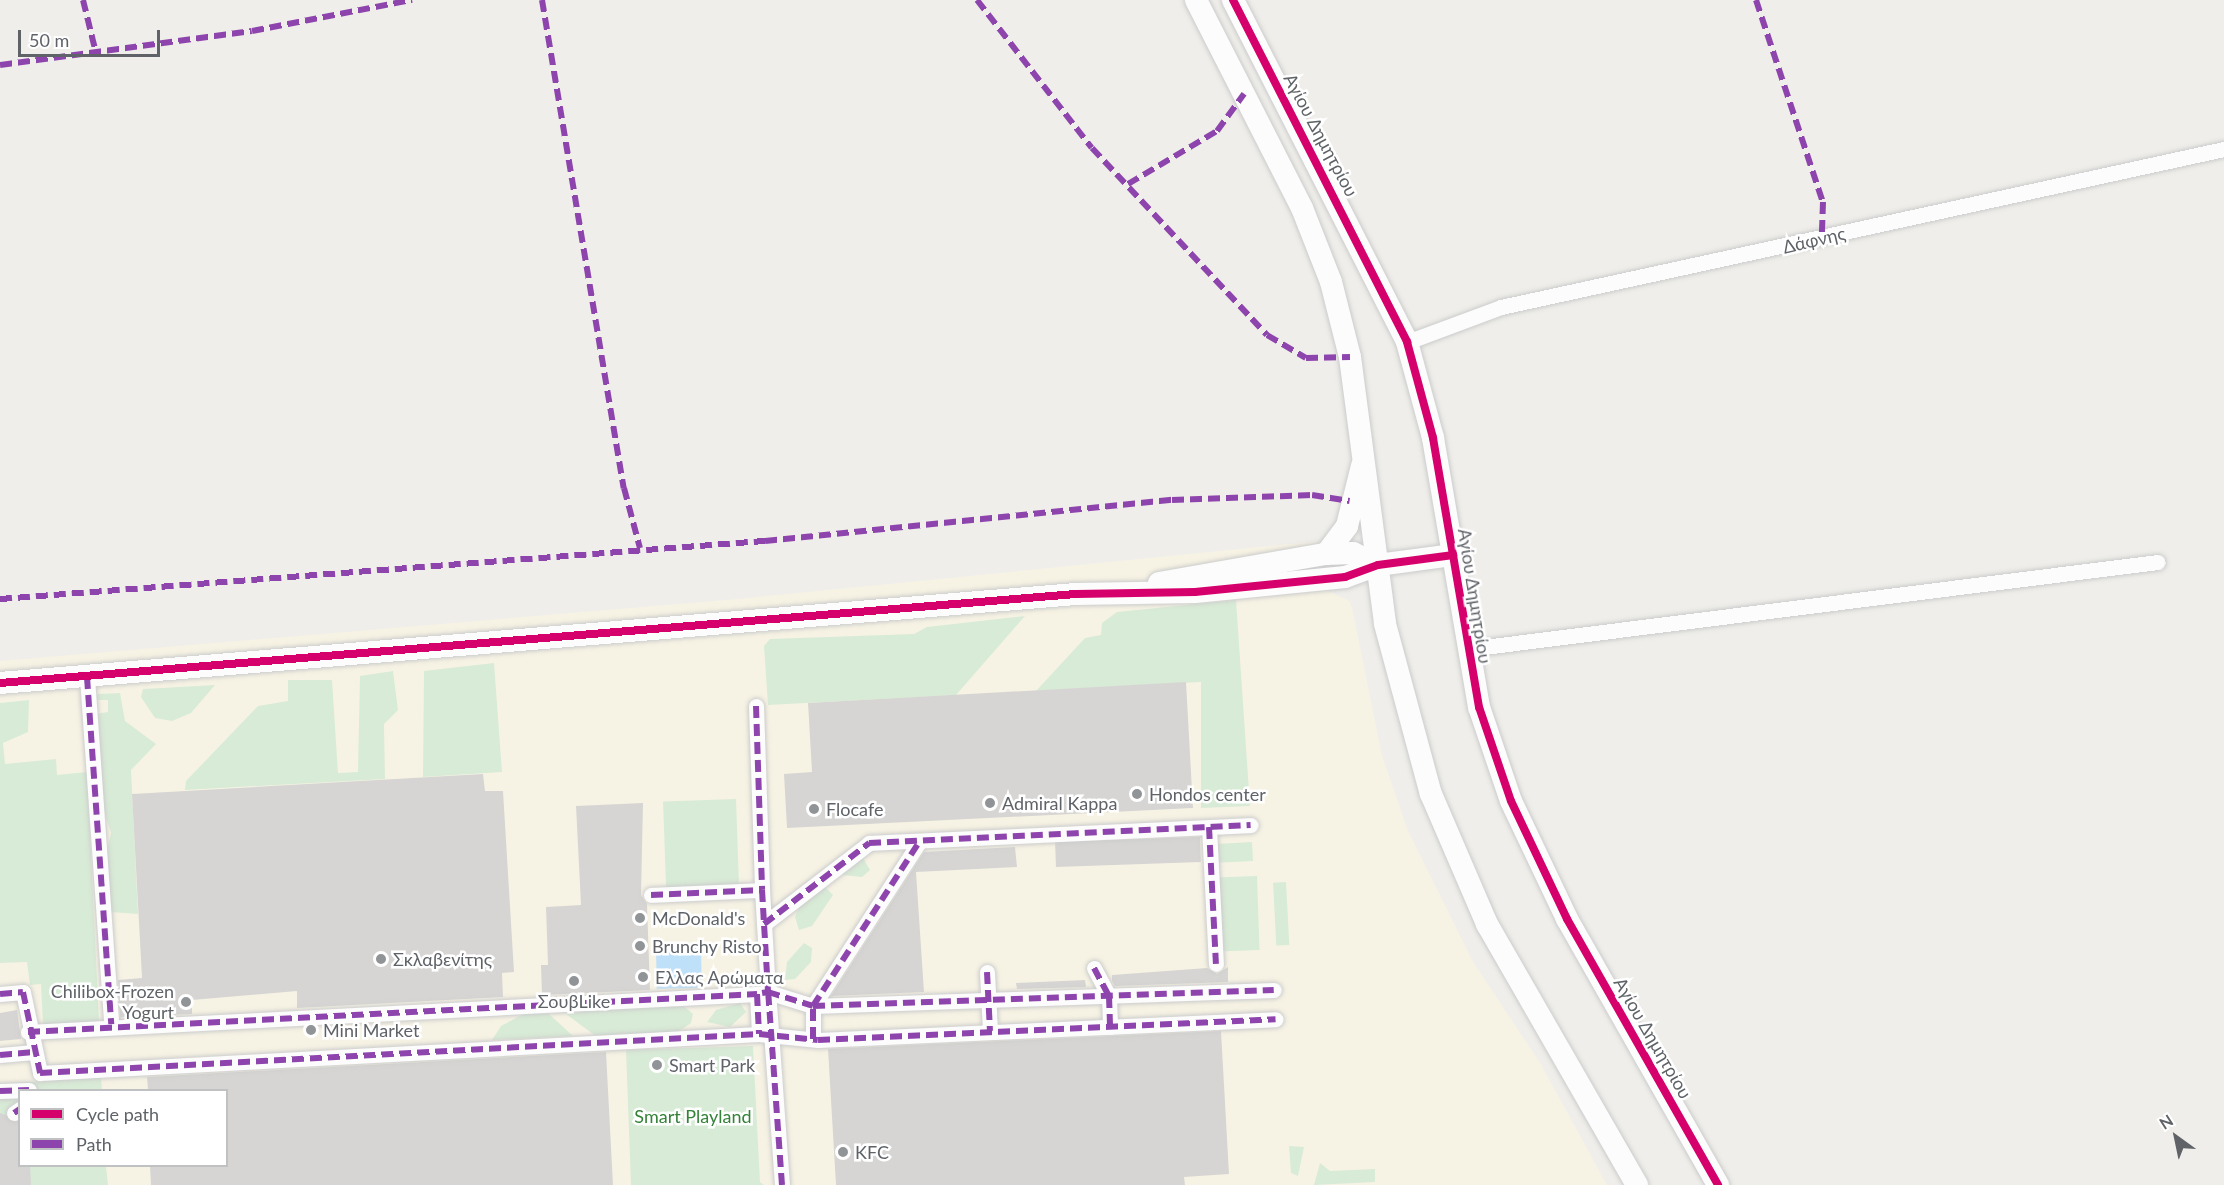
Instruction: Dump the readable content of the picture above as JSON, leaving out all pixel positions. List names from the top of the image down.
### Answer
{
  "streets": {
    "street": ["Αγίου Δημητρίου", "Δάφνης"]
  },
  "crossings": [
    ["Αγίου Δημητρίου", "Δάφνης"]
  ],
  "parks": ["Smart Playland"],
  "places": [
    "Hondos center",
    "Admiral Kappa",
    "Flocafe",
    "McDonald's",
    "Brunchy Risto",
    "Σκλαβενίτης",
    "Ελλας Αρώματα",
    "ΣουβLike",
    "Chilibox-Frozen Yogurt",
    "Mini Market",
    "Smart Park",
    "KFC"
  ],
  "legend": ["Cycle path", "Path"],
  "scale_bar": "50 m",
  "north": "top left"
}
